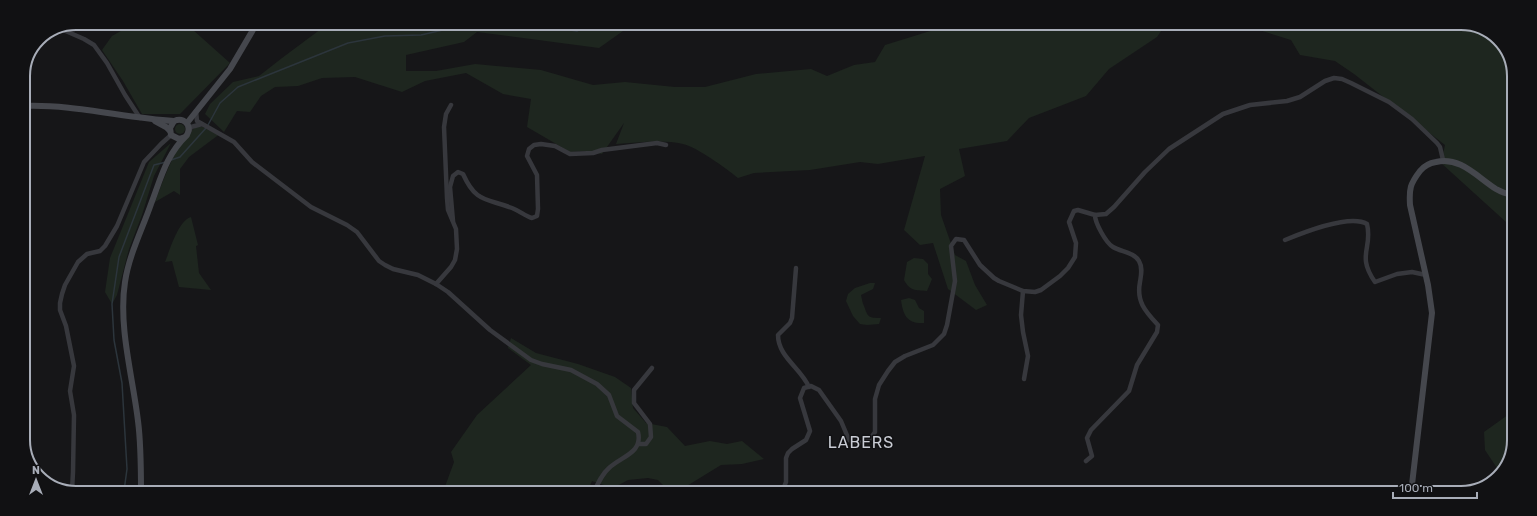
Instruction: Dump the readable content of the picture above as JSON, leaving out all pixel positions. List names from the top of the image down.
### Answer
{
  "districts": ["LABERS"],
  "scale_bar": "100 m",
  "north": "top"
}
